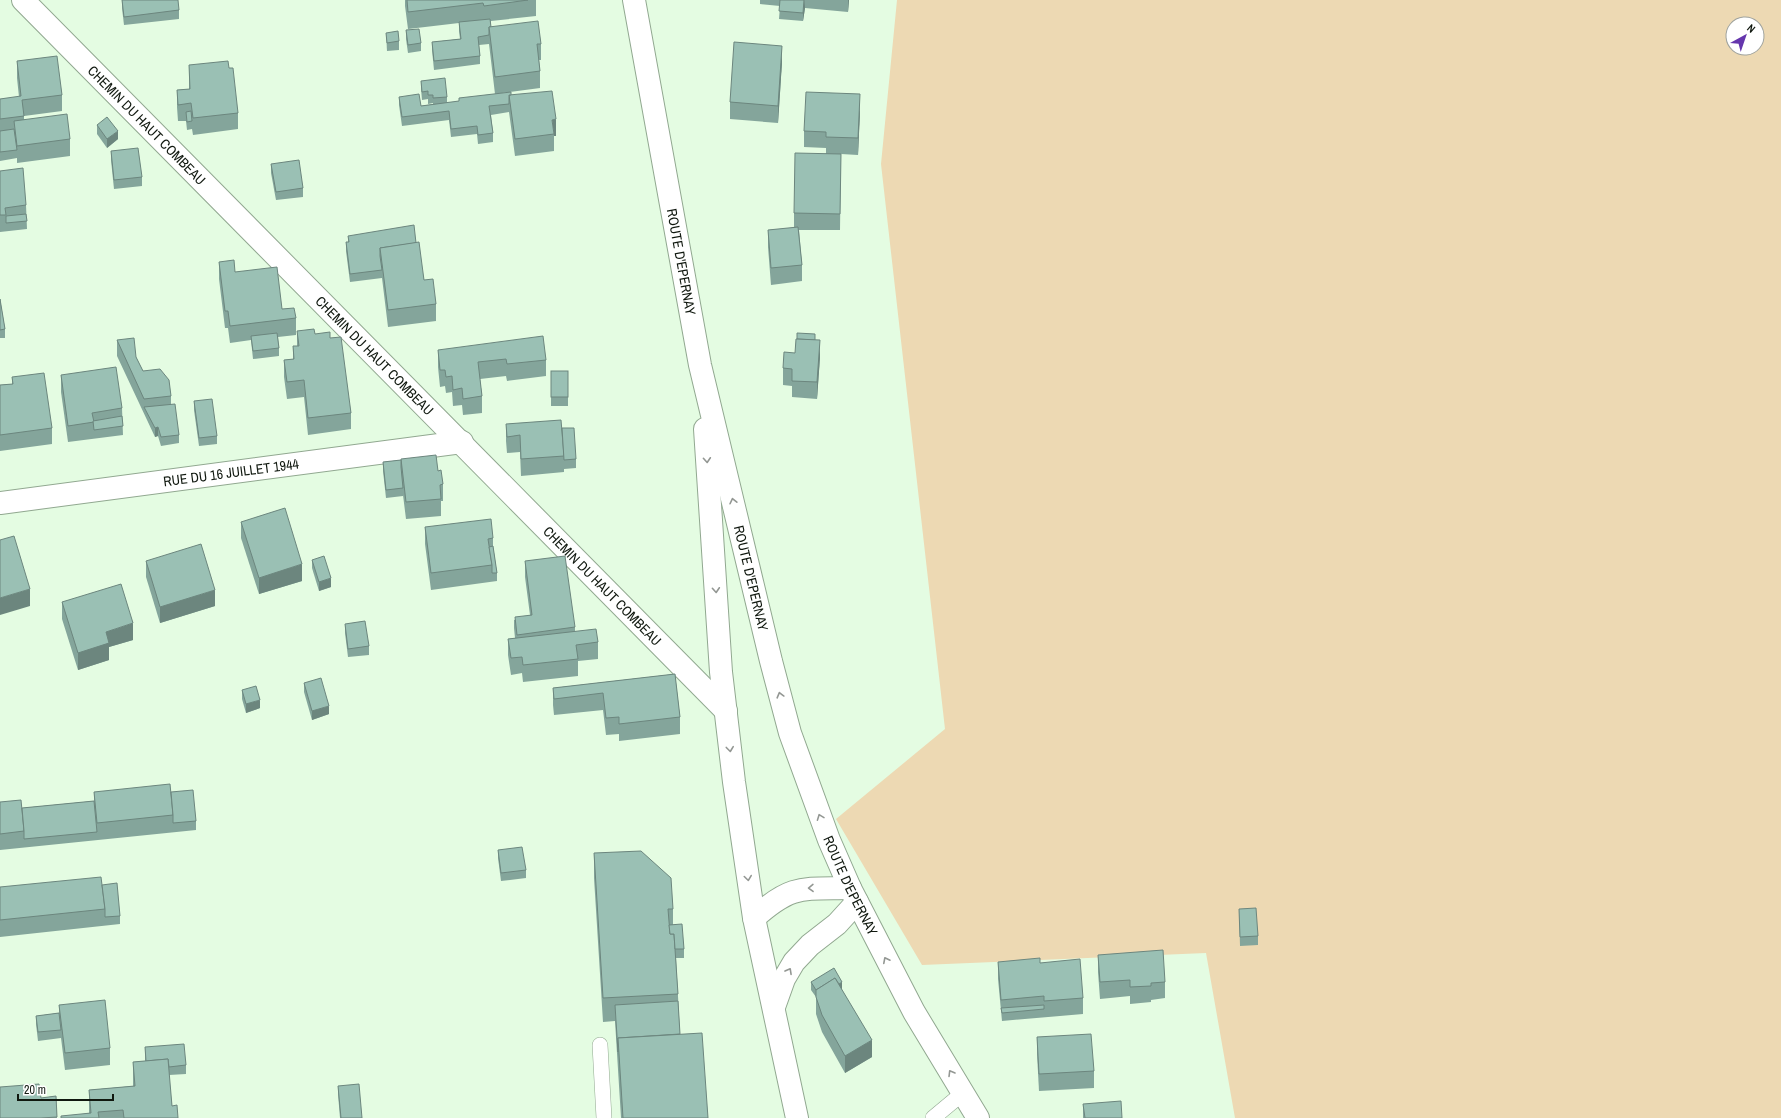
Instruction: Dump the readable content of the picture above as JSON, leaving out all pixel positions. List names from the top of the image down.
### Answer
{
  "streets": {
    "main road": ["CHEMIN DU HAUT COMBEAU", "ROUTE D'EPERNAY", "RUE DU 16 JUILLET 1944"]
  },
  "crossings": [
    ["CHEMIN DU HAUT COMBEAU", "RUE DU 16 JUILLET 1944"]
  ],
  "scale_bar": "20 m",
  "north": "top right"
}
